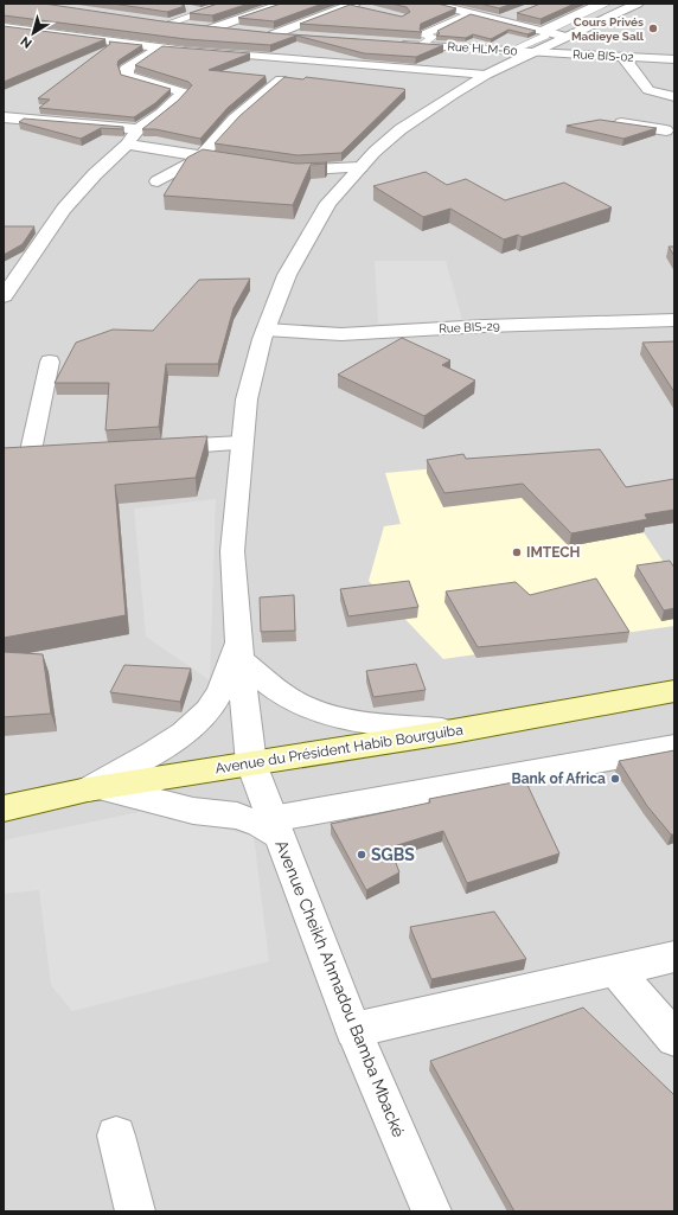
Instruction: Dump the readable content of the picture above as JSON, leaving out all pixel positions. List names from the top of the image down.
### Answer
{
  "streets": {
    "main road": ["Avenue du Président Habib Bourguiba"],
    "street": [
      "Rue HLM-60",
      "Rue BIS-02",
      "Rue BIS-29",
      "Avenue Cheikh Ahmadou Bamba Mbacké"
    ]
  },
  "crossings": [
    ["Rue HLM-60", "Rue BIS-02"],
    ["Rue HLM-60", "Avenue Cheikh Ahmadou Bamba Mbacké"],
    ["Rue BIS-02", "Avenue Cheikh Ahmadou Bamba Mbacké"],
    ["Rue BIS-29", "Avenue Cheikh Ahmadou Bamba Mbacké"],
    ["Avenue du Président Habib Bourguiba", "Avenue Cheikh Ahmadou Bamba Mbacké"]
  ],
  "places": [
    "Cours Privés Madieye Sall",
    "IMTECH",
    "Bank of Africa",
    "SGBS"
  ],
  "north": "bottom left"
}
